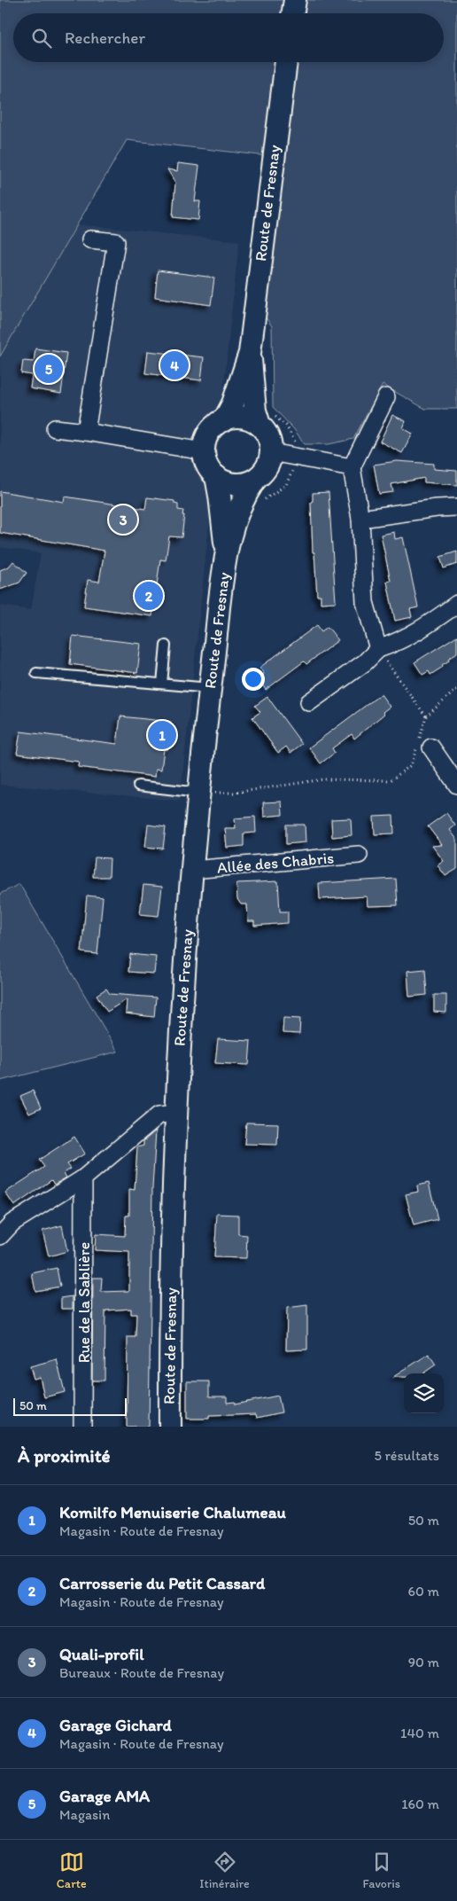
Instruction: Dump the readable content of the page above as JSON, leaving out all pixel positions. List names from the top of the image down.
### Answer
{
  "streets": {
    "street": ["Route de Fresnay", "Allée des Chabris", "Rue de la Sablière"]
  },
  "crossings": [
    ["Route de Fresnay", "Allée des Chabris"]
  ],
  "scale_bar": "50 m",
  "page": {
    "search": "Rechercher",
    "pins": [
      "4",
      "5",
      "3",
      "2",
      "1"
    ],
    "scale": "50 m",
    "heading": ["À proximité", "5 résultats"],
    "list": [
      {
        "mark": "1",
        "name": "Komilfo Menuiserie Chalumeau",
        "note": "Magasin · Route de Fresnay",
        "value": "50 m"
      },
      {
        "mark": "2",
        "name": "Carrosserie du Petit Cassard",
        "note": "Magasin · Route de Fresnay",
        "value": "60 m"
      },
      {
        "mark": "3",
        "name": "Quali-profil",
        "note": "Bureaux · Route de Fresnay",
        "value": "90 m"
      },
      {
        "mark": "4",
        "name": "Garage Gichard",
        "note": "Magasin · Route de Fresnay",
        "value": "140 m"
      },
      {
        "mark": "5",
        "name": "Garage AMA",
        "note": "Magasin",
        "value": "160 m"
      }
    ],
    "nav": ["Carte", "Itinéraire", "Favoris"]
  }
}
